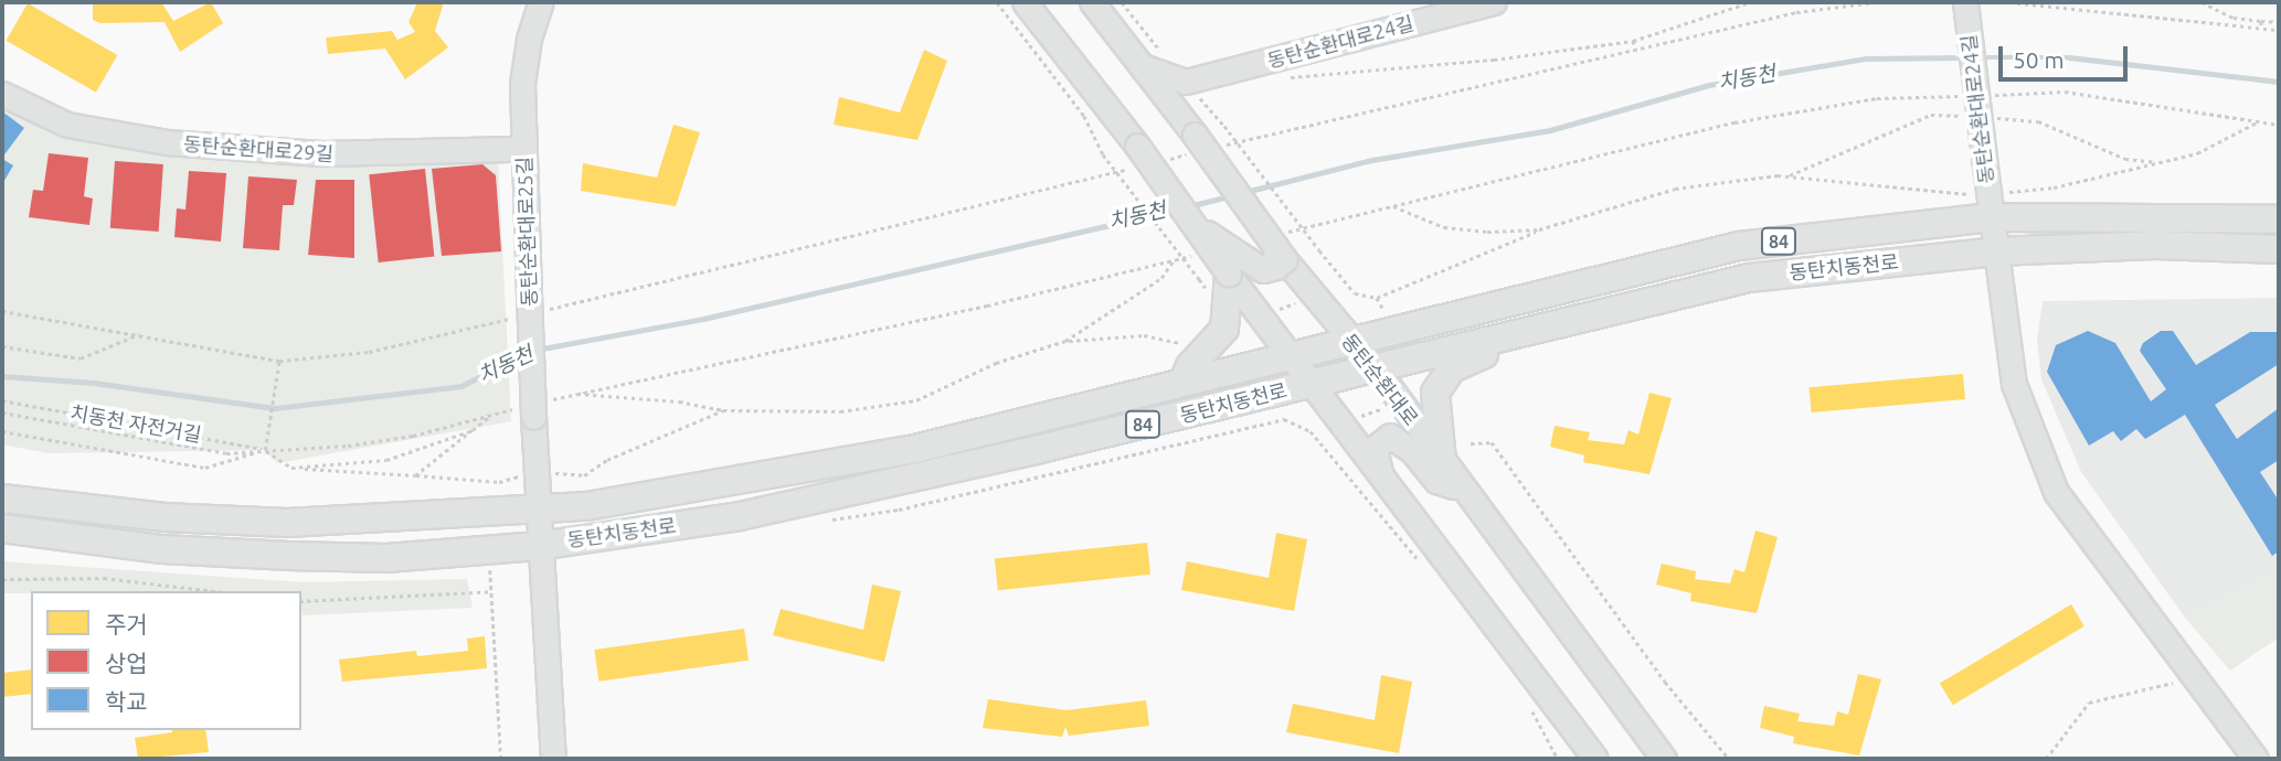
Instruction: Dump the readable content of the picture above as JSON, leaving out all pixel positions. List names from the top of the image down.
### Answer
{
  "streets": {
    "main road": ["84", "동탄치동천로"],
    "street": [
      "동탄순환대로24길",
      "동탄순환대로29길",
      "동탄순환대로25길",
      "동탄순환대로"
    ],
    "path": ["치동천 자전거길"]
  },
  "crossings": [
    ["동탄순환대로24길", "동탄치동천로"],
    ["동탄순환대로29길", "동탄순환대로25길"],
    ["동탄순환대로25길", "동탄치동천로"],
    ["동탄치동천로", "동탄순환대로"]
  ],
  "water": ["치동천"],
  "legend": ["주거", "상업", "학교"],
  "scale_bar": "50 m"
}
